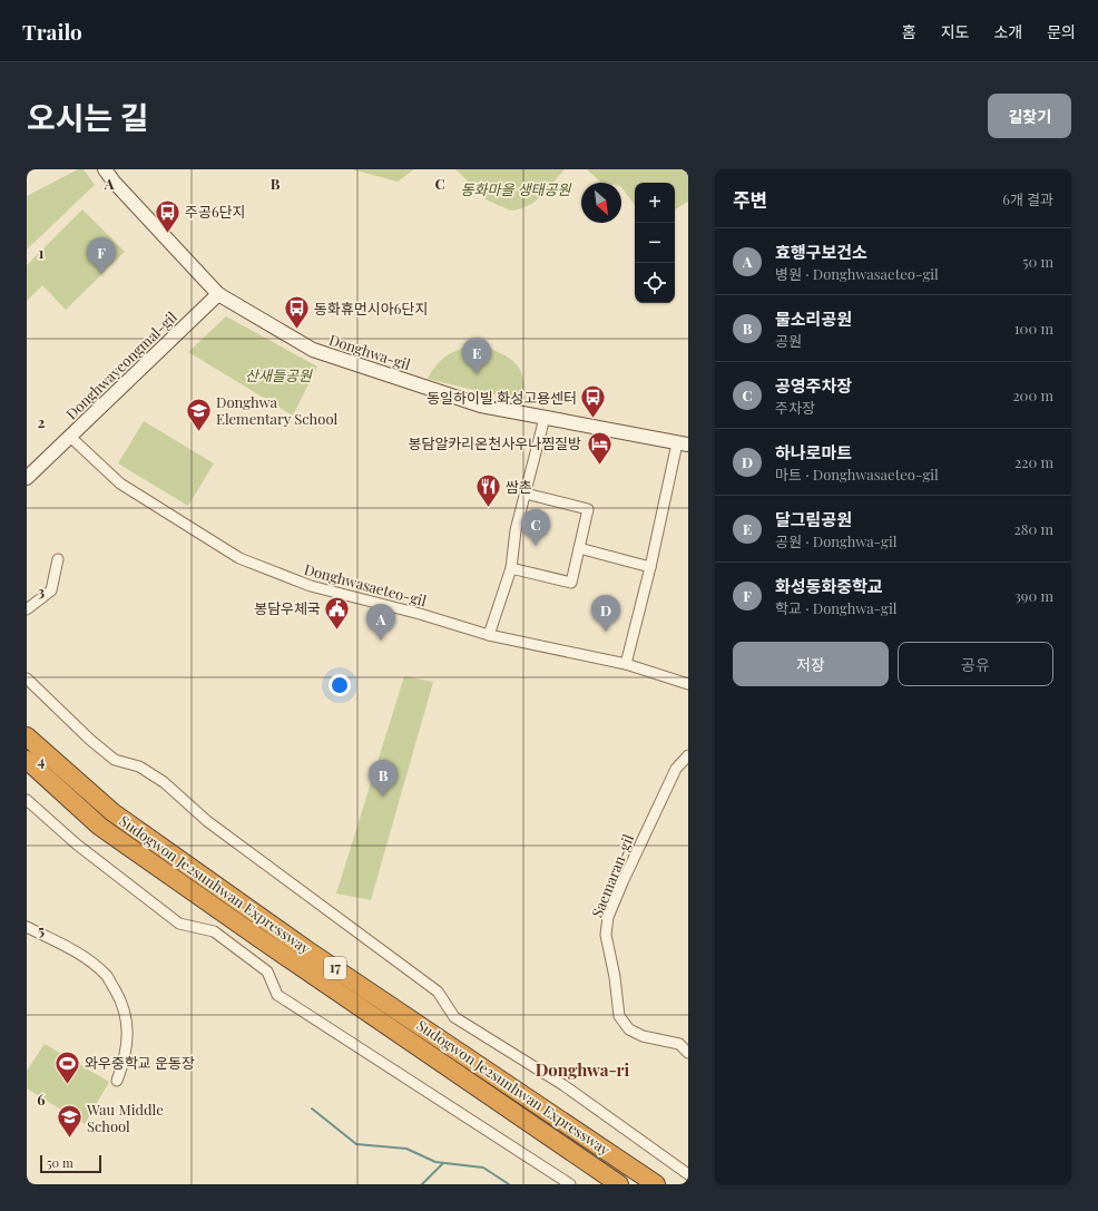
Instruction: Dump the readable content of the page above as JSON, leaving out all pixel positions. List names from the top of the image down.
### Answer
{
  "streets": {
    "highway": ["Sudogwon Je2sunhwan Expressway", "17"],
    "street": [
      "Donghwa-gil",
      "Donghwayeongmal-gil",
      "Donghwasaeteo-gil",
      "Saemaran-gil"
    ]
  },
  "crossings": [
    ["Donghwa-gil", "Donghwayeongmal-gil"],
    ["Donghwayeongmal-gil", "Donghwasaeteo-gil"]
  ],
  "districts": ["Donghwa-ri"],
  "parks": ["동화마을 생태공원", "산새들공원"],
  "places": {
    "bus stop": ["주공6단지", "동화휴먼시아6단지", "동일하이빌.화성고용센터"],
    "school or university": ["Donghwa Elementary School", "Wau Middle School"],
    "hotel": ["봉담알카리온천사우나찜질방"],
    "restaurant": ["쌈촌"],
    "public building": ["봉담우체국"],
    "sports": ["와우중학교 운동장"]
  },
  "scale_bar": "50 m",
  "north": "bottom right",
  "page": {
    "header": "Trailo",
    "nav": [
      "홈",
      "지도",
      "소개",
      "문의"
    ],
    "title": "오시는 길",
    "buttons": [
      "길찾기",
      ["저장", "공유"]
    ],
    "heading": ["주변", "6개 결과"],
    "map_buttons": ["+", "−"],
    "list": [
      {
        "mark": "A",
        "name": "효행구보건소",
        "note": "병원 · Donghwasaeteo-gil",
        "value": "50 m"
      },
      {
        "mark": "B",
        "name": "물소리공원",
        "note": "공원",
        "value": "100 m"
      },
      {
        "mark": "C",
        "name": "공영주차장",
        "note": "주차장",
        "value": "200 m"
      },
      {
        "mark": "D",
        "name": "하나로마트",
        "note": "마트 · Donghwasaeteo-gil",
        "value": "220 m"
      },
      {
        "mark": "E",
        "name": "달그림공원",
        "note": "공원 · Donghwa-gil",
        "value": "280 m"
      },
      {
        "mark": "F",
        "name": "화성동화중학교",
        "note": "학교 · Donghwa-gil",
        "value": "390 m"
      }
    ],
    "pins": [
      "F",
      "E",
      "C",
      "D",
      "A",
      "B"
    ],
    "scale": "50 m"
  },
  "grid": {
    "columns": ["A", "B", "C"],
    "rows": [
      "1",
      "2",
      "3",
      "4",
      "5",
      "6"
    ]
  }
}
